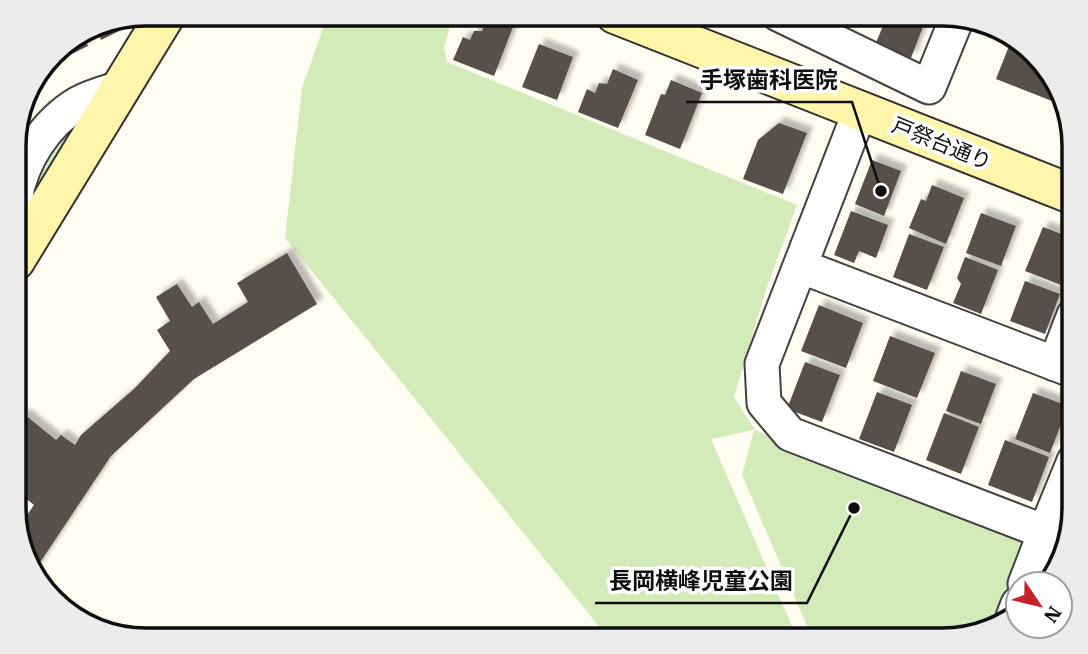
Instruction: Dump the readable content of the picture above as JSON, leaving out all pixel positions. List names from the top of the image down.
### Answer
{
  "streets": {
    "street": ["戸祭台通り"]
  },
  "places": ["手塚歯科医院", "長岡横峰児童公園"],
  "north": "bottom right"
}
